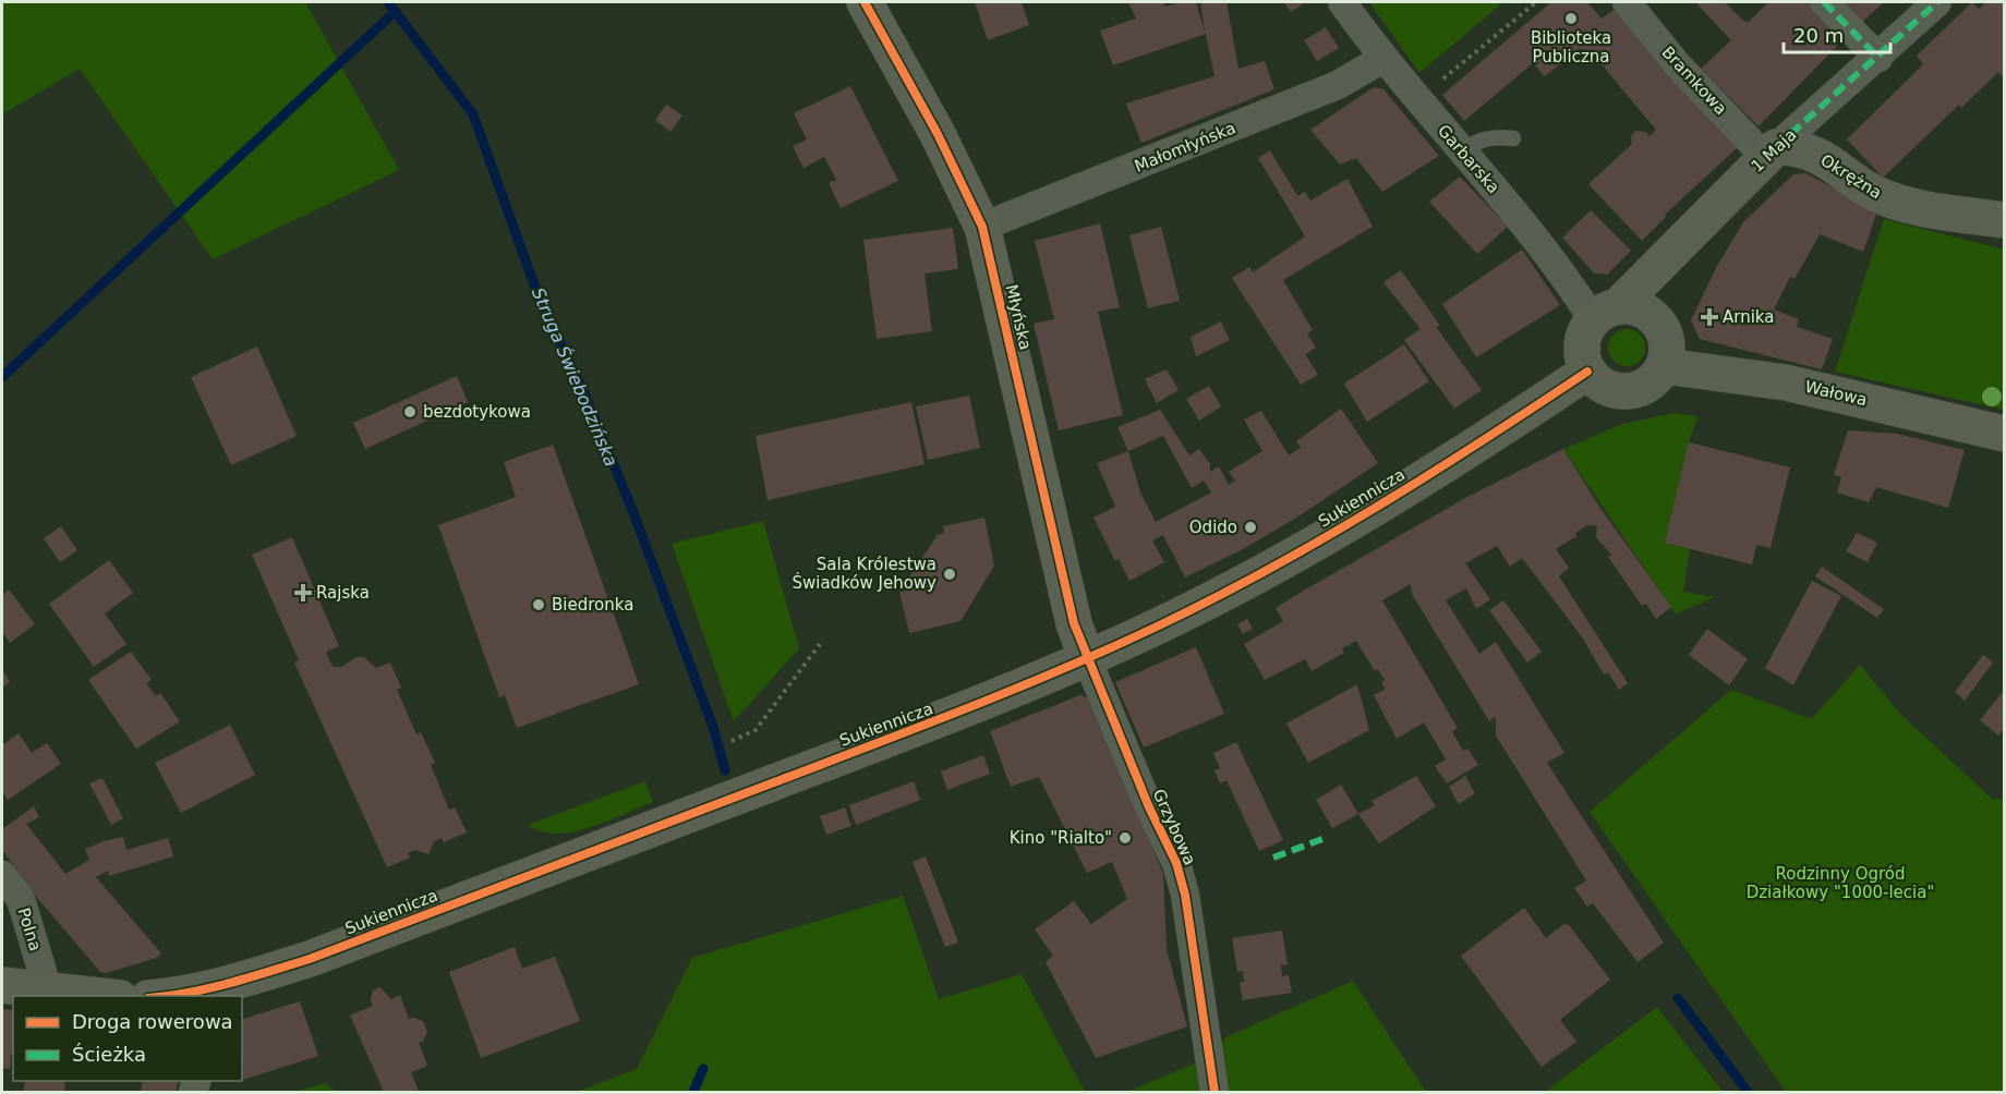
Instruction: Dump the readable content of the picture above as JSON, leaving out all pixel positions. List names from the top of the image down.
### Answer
{
  "streets": {
    "street": [
      "Bramkowa",
      "Małomłyńska",
      "1 Maja",
      "Garbarska",
      "Okrężna",
      "Młyńska",
      "Wałowa",
      "Sukiennicza",
      "Grzybowa",
      "Polna"
    ]
  },
  "crossings": [
    ["Bramkowa", "1 Maja"],
    ["Bramkowa", "Okrężna"],
    ["Małomłyńska", "Garbarska"],
    ["Małomłyńska", "Młyńska"],
    ["1 Maja", "Garbarska"],
    ["1 Maja", "Okrężna"],
    ["1 Maja", "Wałowa"],
    ["1 Maja", "Sukiennicza"],
    ["Garbarska", "Wałowa"],
    ["Garbarska", "Sukiennicza"],
    ["Młyńska", "Sukiennicza"],
    ["Młyńska", "Grzybowa"],
    ["Wałowa", "Sukiennicza"],
    ["Sukiennicza", "Grzybowa"]
  ],
  "water": ["Struga Świebodzińska"],
  "parks": ["Rodzinny Ogród Działkowy \"1000-lecia\""],
  "places": {
    "other": [
      "Biblioteka Publiczna",
      "bezdotykowa",
      "Odido",
      "Sala Królestwa Świadków Jehowy",
      "Biedronka",
      "Kino \"Rialto\""
    ],
    "health": ["Arnika", "Rajska"]
  },
  "legend": ["Droga rowerowa", "Ścieżka"],
  "scale_bar": "20 m"
}
